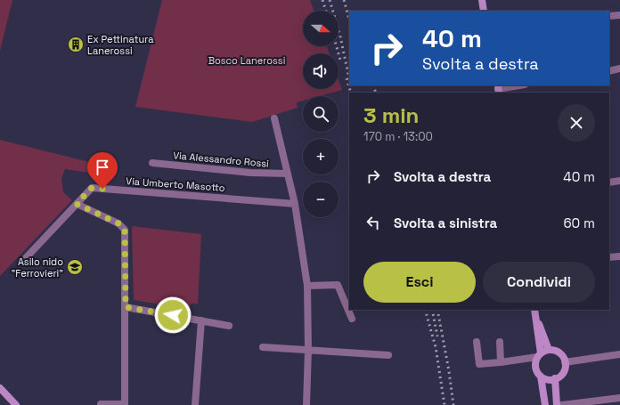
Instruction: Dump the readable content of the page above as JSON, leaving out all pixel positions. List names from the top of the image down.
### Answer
{
  "streets": {
    "street": ["Via Alessandro Rossi", "Via Umberto Masotto"]
  },
  "crossings": [
    ["Via Alessandro Rossi", "Via Umberto Masotto"]
  ],
  "parks": ["Bosco Lanerossi"],
  "places": {
    "building": ["Ex Pettinatura Lanerossi"],
    "school or university": ["Asilo nido \"Ferrovieri\""]
  },
  "north": "right",
  "page": {
    "map_buttons": ["+", "−"],
    "turn": ["40 m", "Svolta a destra"],
    "heading": ["3 min", "170 m · 13:00"],
    "list": [
      {
        "name": "Svolta a destra",
        "value": "40 m"
      },
      {
        "name": "Svolta a sinistra",
        "value": "60 m"
      }
    ],
    "buttons": ["Esci", "Condividi"]
  }
}
